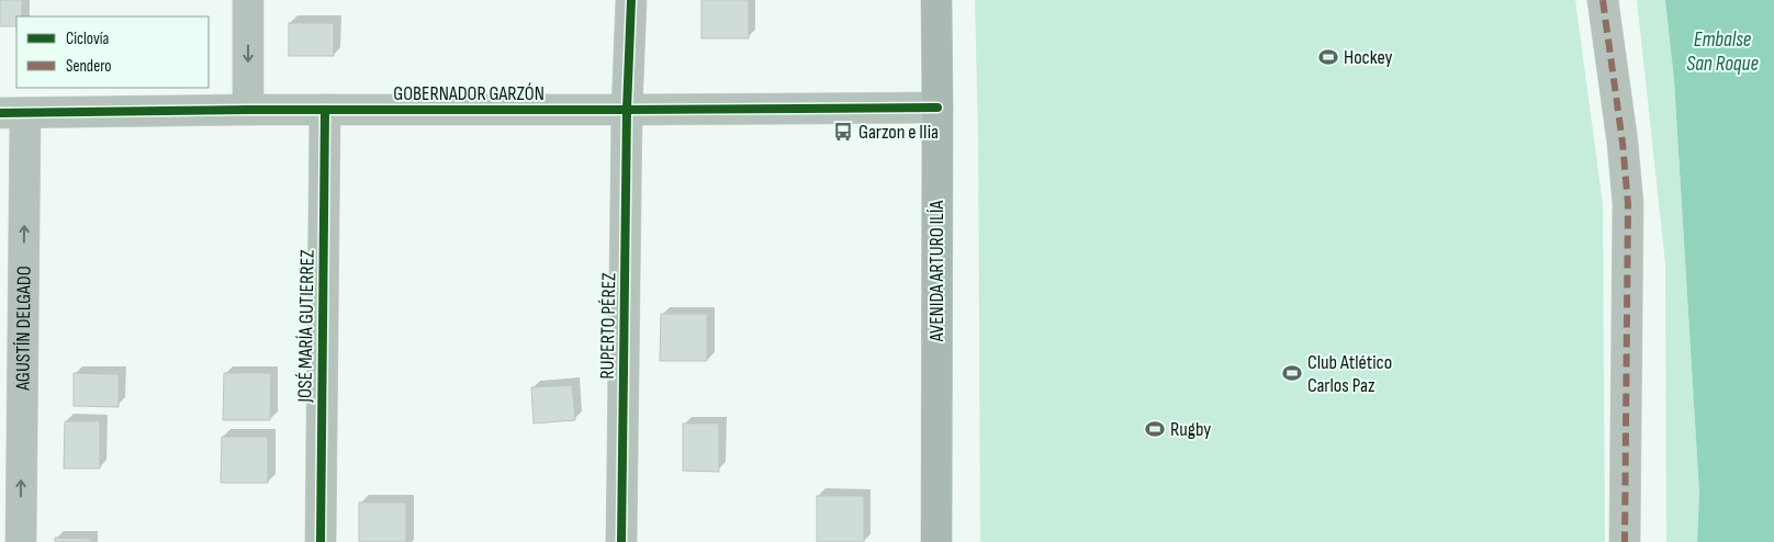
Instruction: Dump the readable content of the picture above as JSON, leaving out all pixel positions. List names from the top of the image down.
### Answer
{
  "streets": {
    "main road": ["AVENIDA ARTURO ILÍA"],
    "street": [
      "GOBERNADOR GARZÓN",
      "JOSÉ MARÍA GUTIERREZ",
      "RUPERTO PÉREZ",
      "AGUSTÍN DELGADO"
    ]
  },
  "crossings": [
    ["GOBERNADOR GARZÓN", "AVENIDA ARTURO ILÍA"],
    ["GOBERNADOR GARZÓN", "JOSÉ MARÍA GUTIERREZ"],
    ["GOBERNADOR GARZÓN", "RUPERTO PÉREZ"],
    ["GOBERNADOR GARZÓN", "AGUSTÍN DELGADO"]
  ],
  "one_way": ["AGUSTÍN DELGADO"],
  "water": ["Embalse San Roque"],
  "places": {
    "sports": ["Hockey", "Club Atlético Carlos Paz", "Rugby"],
    "bus stop": ["Garzon e Ilia"]
  },
  "legend": ["Ciclovía", "Sendero"]
}
